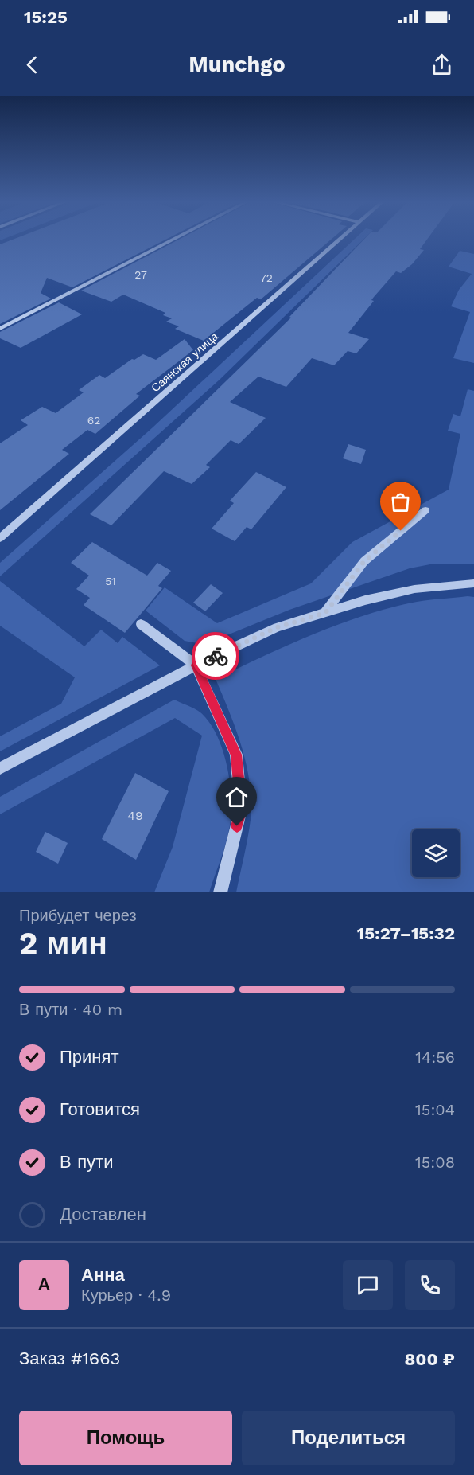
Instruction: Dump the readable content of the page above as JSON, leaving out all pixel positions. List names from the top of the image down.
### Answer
{
  "streets": {
    "street": ["Саянская улица"]
  },
  "house_numbers": [
    "27",
    "72",
    "62",
    "51",
    "49"
  ],
  "page": {
    "status": "15:25",
    "header": "Munchgo",
    "heading": ["2 мин", "Прибудет через", "15:27–15:32"],
    "panel": [
      "Анна",
      "Курьер · 4.9",
      "Заказ #1663",
      "800 ₽"
    ],
    "bar": "В пути · 40 m",
    "list": [
      ["Принят", "14:56"],
      ["Готовится", "15:04"],
      ["В пути", "15:08"],
      "Доставлен"
    ],
    "round": "А",
    "buttons": ["Помощь", "Поделиться"]
  }
}
